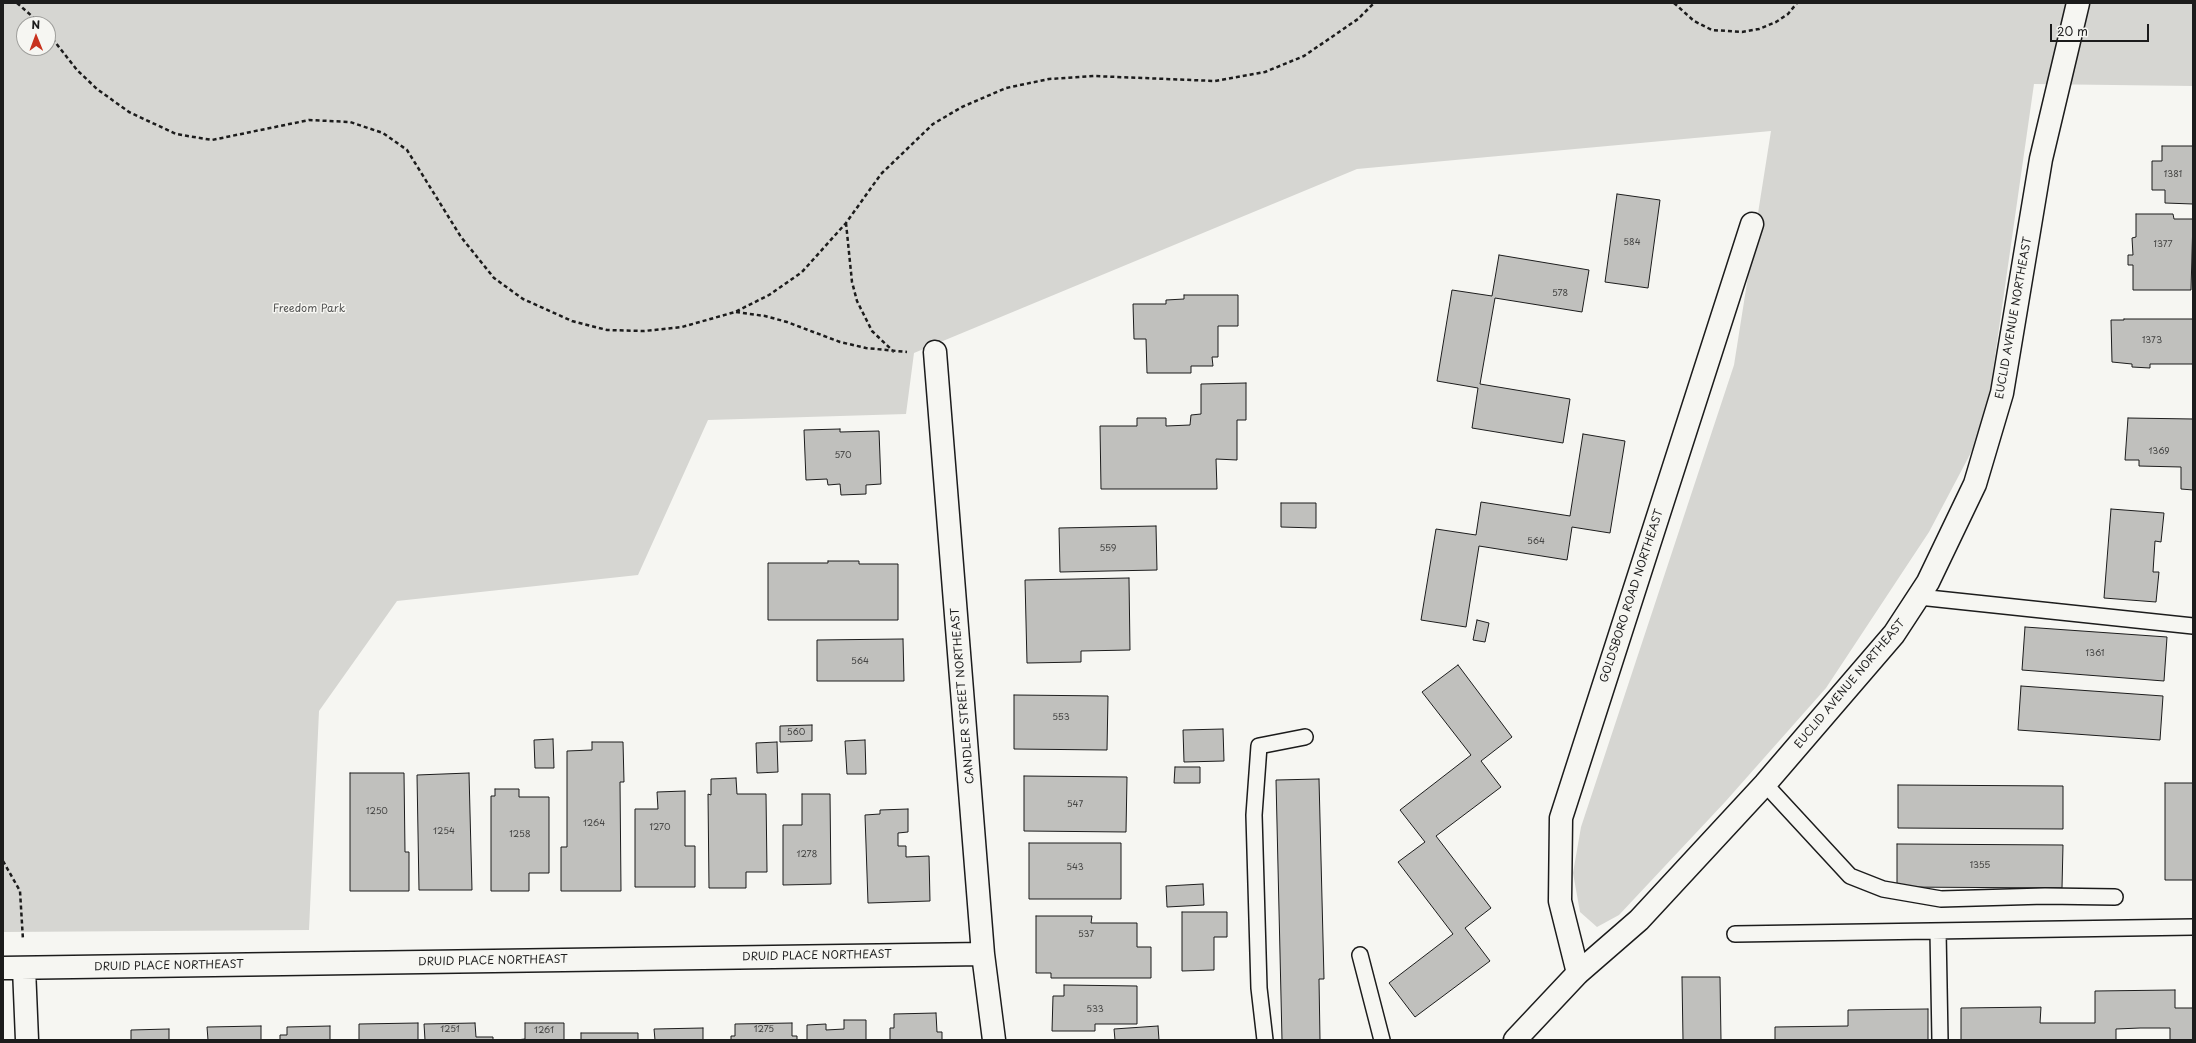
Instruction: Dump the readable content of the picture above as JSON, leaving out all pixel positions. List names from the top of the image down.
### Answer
{
  "streets": {
    "street": [
      "EUCLID AVENUE NORTHEAST",
      "GOLDSBORO ROAD NORTHEAST",
      "CANDLER STREET NORTHEAST",
      "DRUID PLACE NORTHEAST"
    ]
  },
  "crossings": [
    ["EUCLID AVENUE NORTHEAST", "GOLDSBORO ROAD NORTHEAST"],
    ["CANDLER STREET NORTHEAST", "DRUID PLACE NORTHEAST"]
  ],
  "parks": ["Freedom Park"],
  "house_numbers": [
    "1381",
    "584",
    "1377",
    "578",
    "1373",
    "1369",
    "570",
    "564",
    "559",
    "1361",
    "564",
    "553",
    "560",
    "547",
    "1250",
    "1264",
    "1270",
    "1254",
    "1258",
    "1278",
    "1355",
    "543",
    "537",
    "533",
    "1251",
    "1275",
    "1261"
  ],
  "scale_bar": "20 m",
  "north": "top"
}
